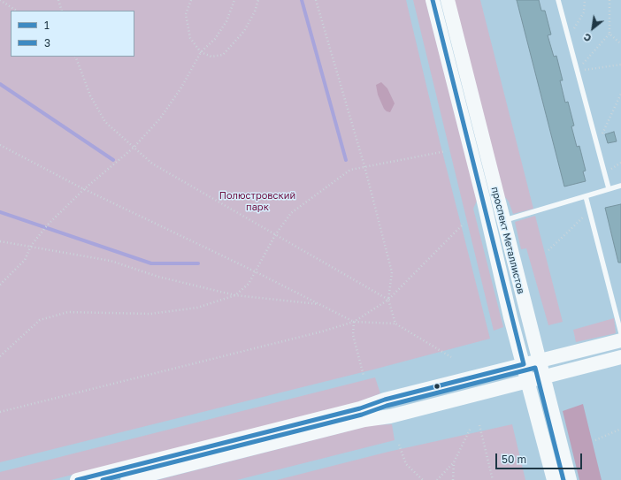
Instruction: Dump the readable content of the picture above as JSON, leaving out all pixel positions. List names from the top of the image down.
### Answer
{
  "streets": {
    "street": ["проспект Металлистов"]
  },
  "parks": ["Полюстровский парк"],
  "lines": ["transit line 1", "transit line 3"],
  "legend": ["1", "3"],
  "scale_bar": "50 m",
  "north": "bottom left"
}
